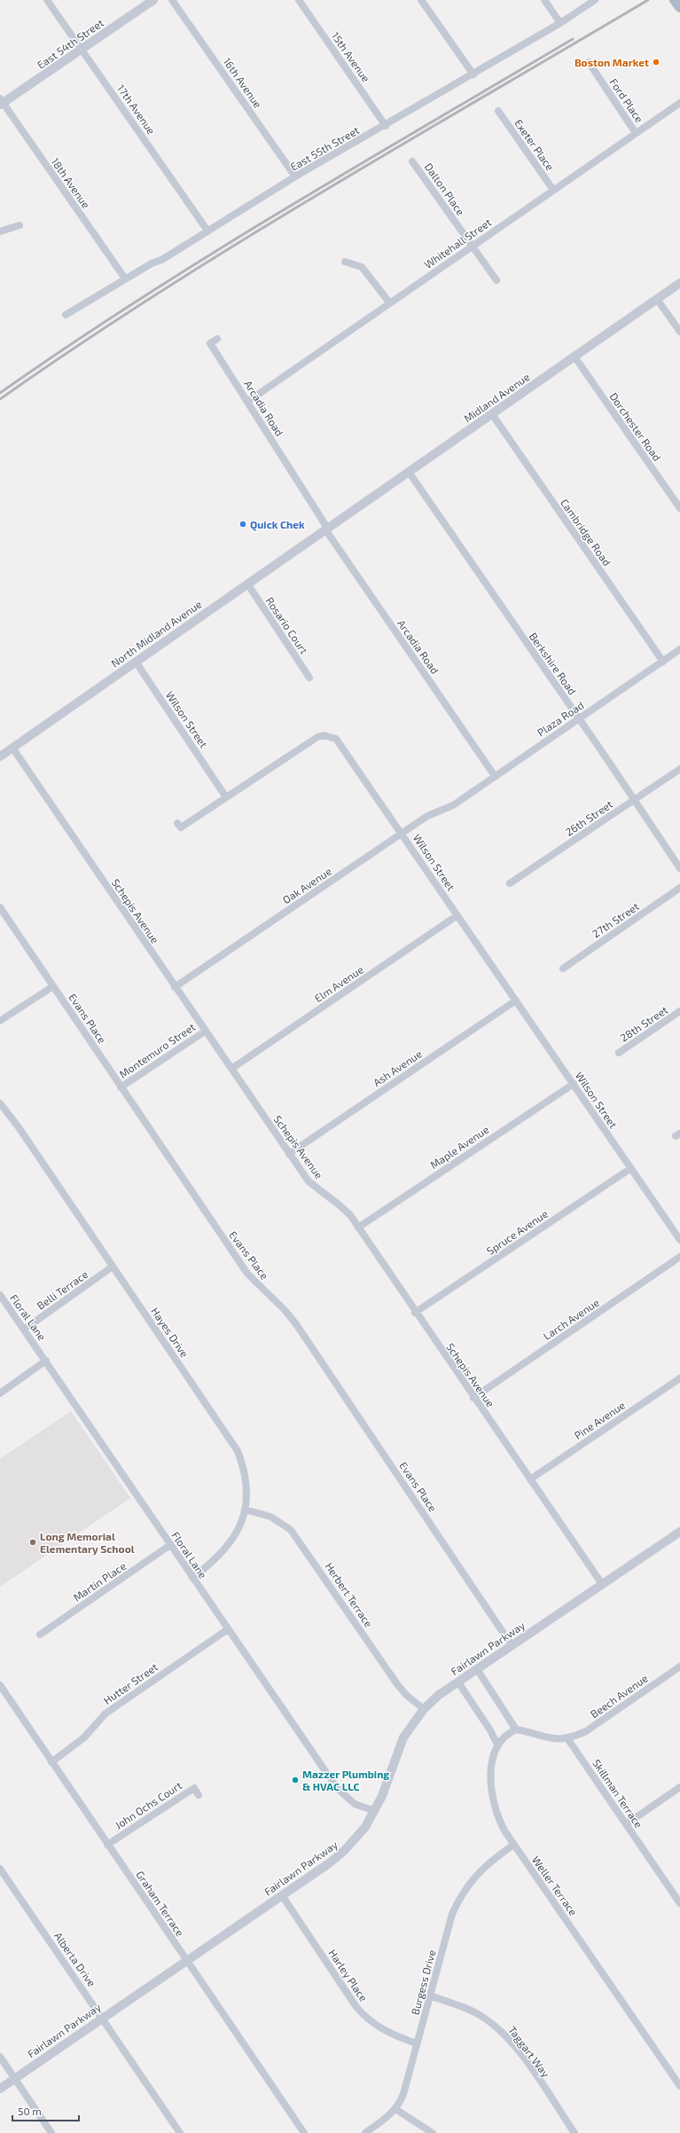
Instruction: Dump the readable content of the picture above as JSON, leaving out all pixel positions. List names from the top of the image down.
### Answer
{
  "streets": {
    "street": [
      "East 54th Street",
      "15th Avenue",
      "16th Avenue",
      "Ford Place",
      "17th Avenue",
      "Exeter Place",
      "East 55th Street",
      "18th Avenue",
      "Dalton Place",
      "Whitehall Street",
      "Midland Avenue",
      "Arcadia Road",
      "Dorchester Road",
      "Cambridge Road",
      "Rosario Court",
      "North Midland Avenue",
      "Berkshire Road",
      "Plaza Road",
      "Wilson Street",
      "26th Street",
      "Oak Avenue",
      "Schepis Avenue",
      "27th Street",
      "Elm Avenue",
      "Evans Place",
      "28th Street",
      "Montemuro Street",
      "Ash Avenue",
      "Maple Avenue",
      "Spruce Avenue",
      "Belli Terrace",
      "Floral Lane",
      "Larch Avenue",
      "Hayes Drive",
      "Pine Avenue",
      "Martin Place",
      "Herbert Terrace",
      "Fairlawn Parkway",
      "Hutter Street",
      "Beech Avenue",
      "Skillman Terrace",
      "John Ochs Court",
      "Weller Terrace",
      "Graham Terrace",
      "Alberta Drive",
      "Harley Place",
      "Burgess Drive",
      "Taggart Way"
    ]
  },
  "crossings": [
    ["East 54th Street", "17th Avenue"],
    ["East 54th Street", "18th Avenue"],
    ["15th Avenue", "East 55th Street"],
    ["16th Avenue", "East 55th Street"],
    ["Ford Place", "Whitehall Street"],
    ["17th Avenue", "East 55th Street"],
    ["Exeter Place", "Whitehall Street"],
    ["East 55th Street", "18th Avenue"],
    ["Dalton Place", "Whitehall Street"],
    ["Whitehall Street", "Arcadia Road"],
    ["Midland Avenue", "Arcadia Road"],
    ["Midland Avenue", "Dorchester Road"],
    ["Midland Avenue", "Cambridge Road"],
    ["Midland Avenue", "North Midland Avenue"],
    ["Midland Avenue", "Berkshire Road"],
    ["Arcadia Road", "North Midland Avenue"],
    ["Arcadia Road", "Plaza Road"],
    ["Cambridge Road", "Plaza Road"],
    ["Rosario Court", "North Midland Avenue"],
    ["North Midland Avenue", "Wilson Street"],
    ["North Midland Avenue", "Schepis Avenue"],
    ["Berkshire Road", "Plaza Road"],
    ["Berkshire Road", "26th Street"],
    ["Plaza Road", "Oak Avenue"],
    ["Wilson Street", "Oak Avenue"],
    ["Wilson Street", "Elm Avenue"],
    ["Wilson Street", "Ash Avenue"],
    ["Wilson Street", "Maple Avenue"],
    ["Wilson Street", "Spruce Avenue"],
    ["Oak Avenue", "Schepis Avenue"],
    ["Schepis Avenue", "Elm Avenue"],
    ["Schepis Avenue", "Montemuro Street"],
    ["Schepis Avenue", "Ash Avenue"],
    ["Schepis Avenue", "Maple Avenue"],
    ["Schepis Avenue", "Spruce Avenue"],
    ["Schepis Avenue", "Larch Avenue"],
    ["Schepis Avenue", "Pine Avenue"],
    ["Schepis Avenue", "Fairlawn Parkway"],
    ["Evans Place", "Montemuro Street"],
    ["Evans Place", "Fairlawn Parkway"],
    ["Belli Terrace", "Floral Lane"],
    ["Belli Terrace", "Hayes Drive"],
    ["Floral Lane", "Hayes Drive"],
    ["Floral Lane", "Martin Place"],
    ["Floral Lane", "Fairlawn Parkway"],
    ["Floral Lane", "Hutter Street"],
    ["Hayes Drive", "Herbert Terrace"],
    ["Herbert Terrace", "Fairlawn Parkway"],
    ["Fairlawn Parkway", "Graham Terrace"],
    ["Fairlawn Parkway", "Alberta Drive"],
    ["Fairlawn Parkway", "Harley Place"],
    ["Hutter Street", "Graham Terrace"],
    ["Beech Avenue", "Skillman Terrace"],
    ["John Ochs Court", "Graham Terrace"],
    ["Weller Terrace", "Burgess Drive"],
    ["Harley Place", "Burgess Drive"],
    ["Burgess Drive", "Taggart Way"]
  ],
  "places": [
    "Boston Market",
    "Quick Chek",
    "Long Memorial Elementary School",
    "Mazzer Plumbing & HVAC LLC"
  ],
  "scale_bar": "50 m"
}
